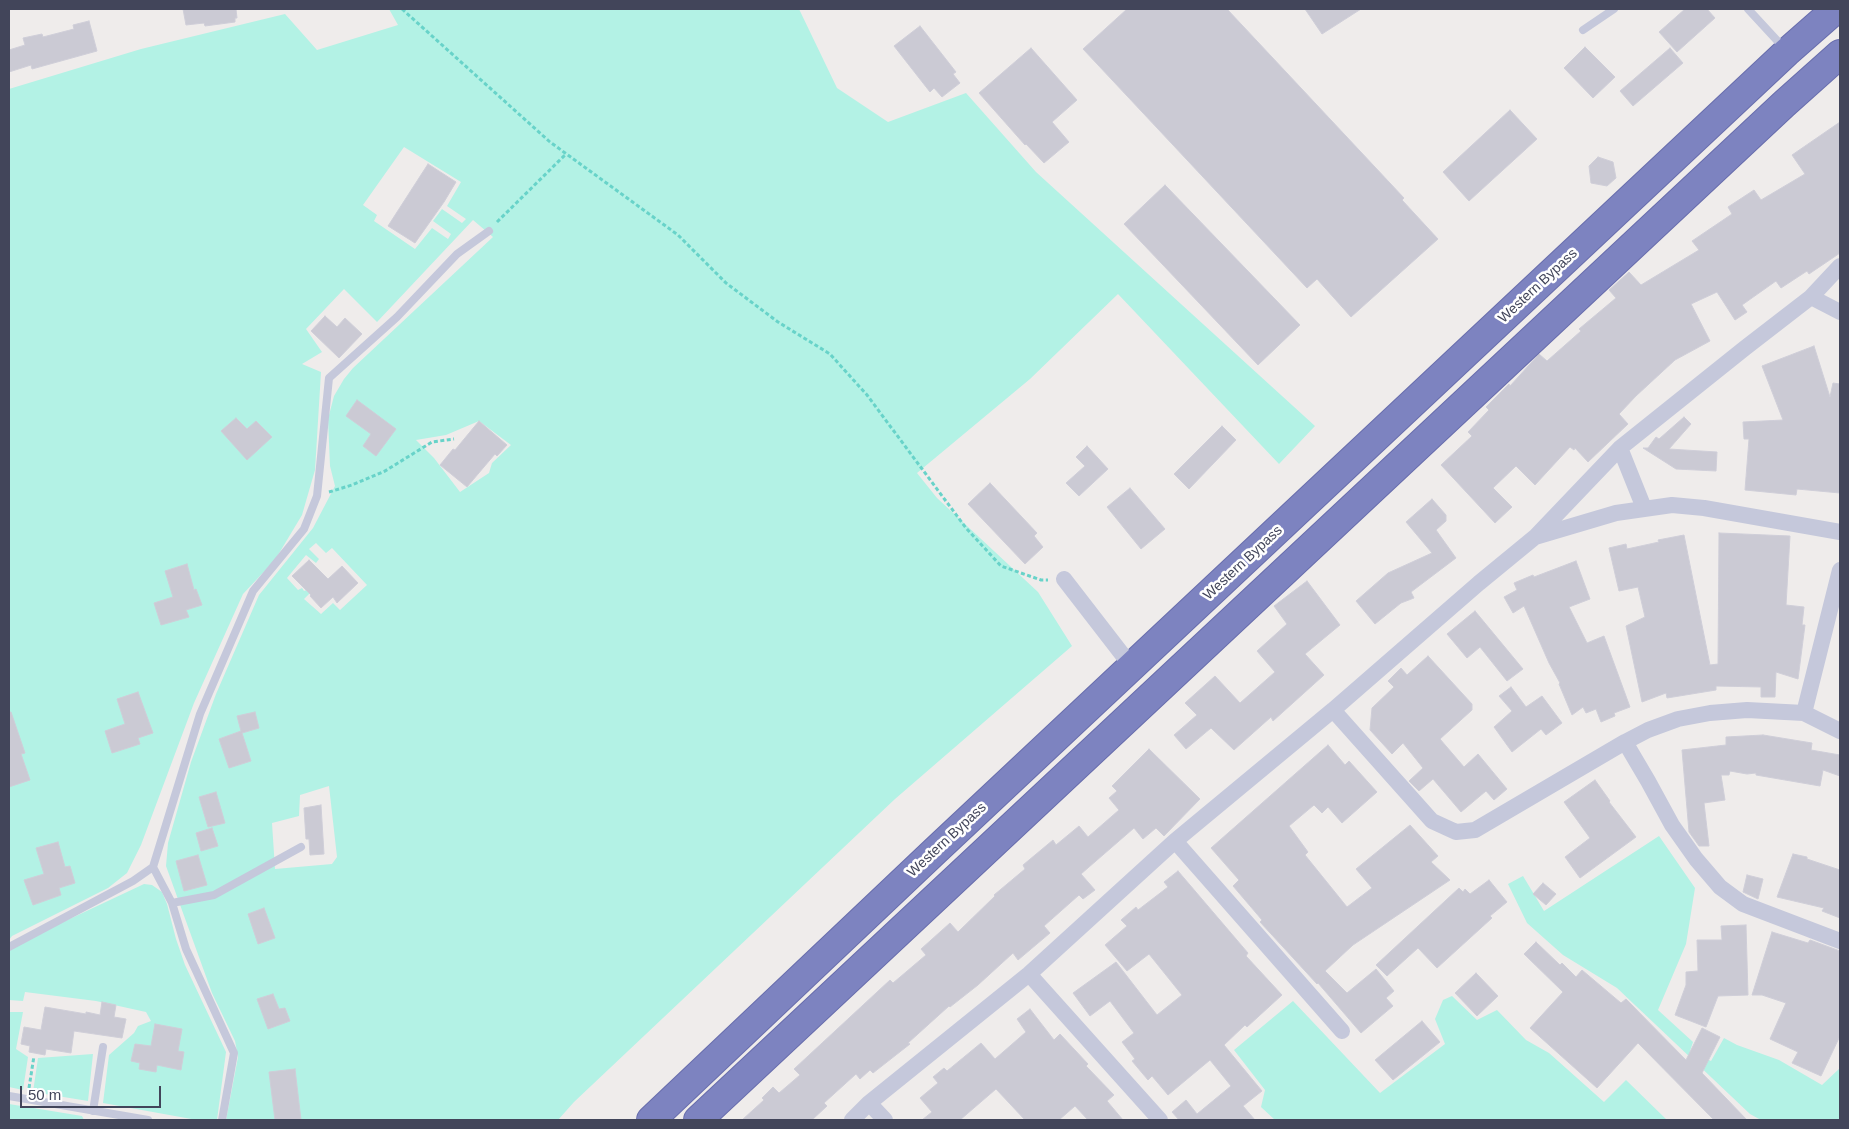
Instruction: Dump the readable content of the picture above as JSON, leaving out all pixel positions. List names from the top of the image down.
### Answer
{
  "streets": {
    "highway": ["Western Bypass"]
  },
  "scale_bar": "50 m"
}
